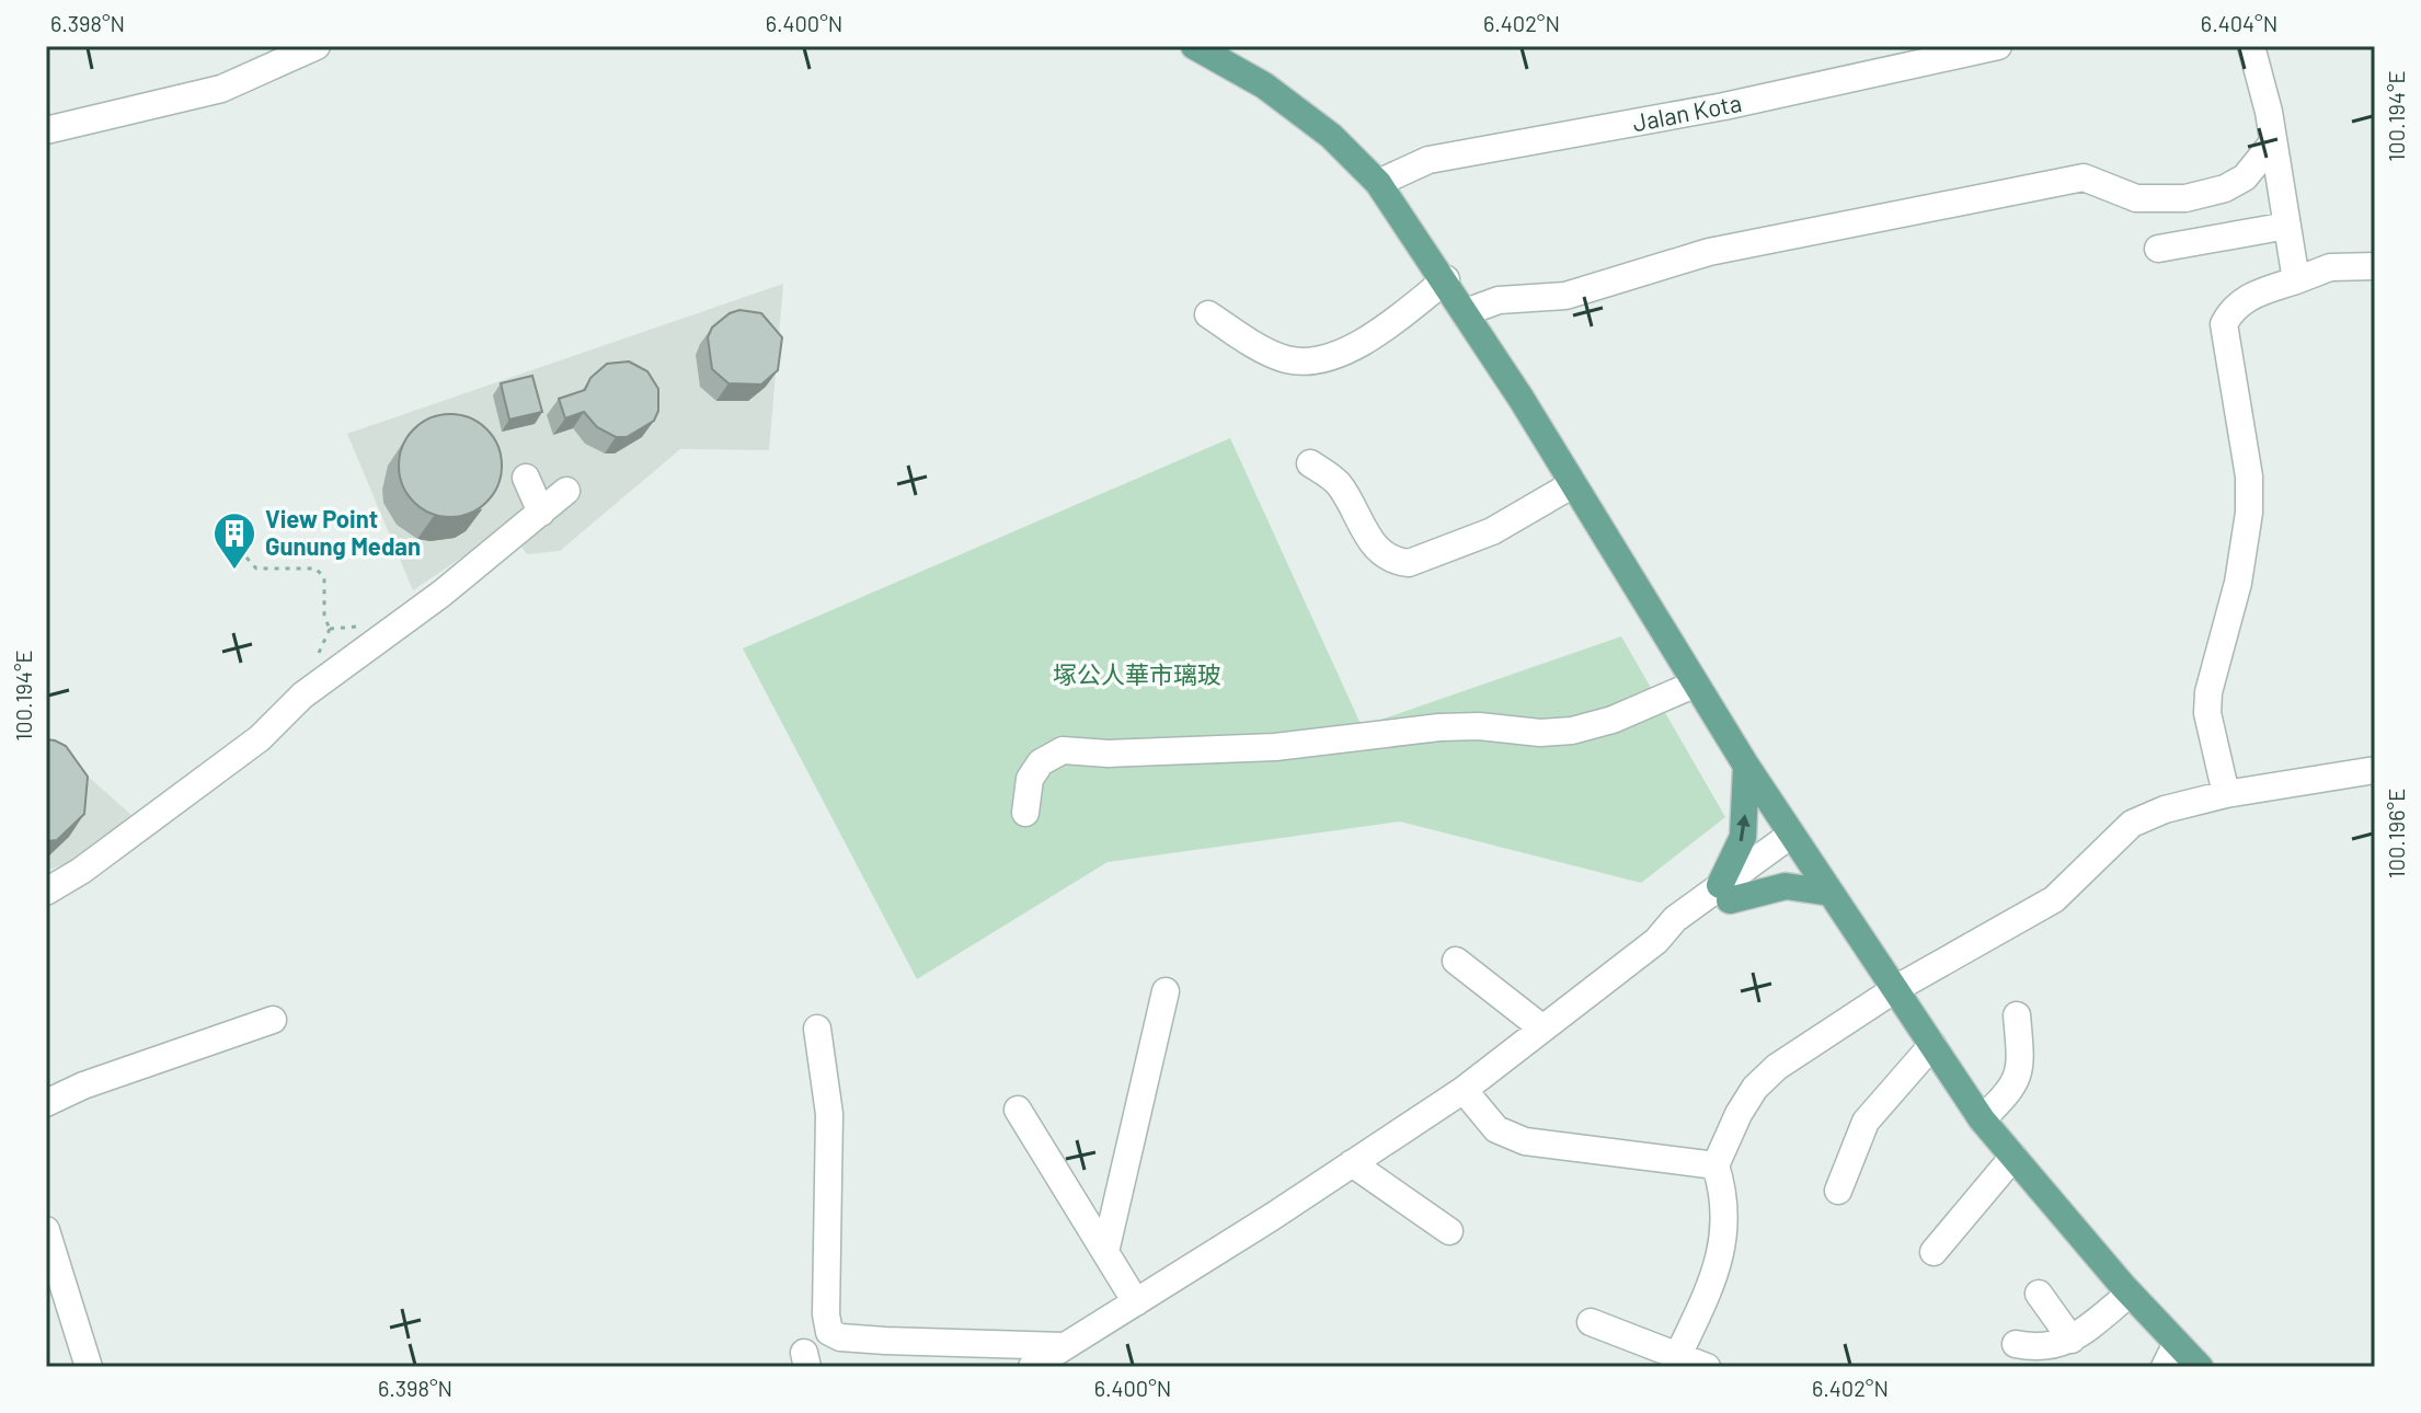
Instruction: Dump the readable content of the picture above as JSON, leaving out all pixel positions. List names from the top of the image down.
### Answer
{
  "streets": {
    "street": ["Jalan Kota"]
  },
  "parks": ["塚公人華市璃玻"],
  "places": {
    "building": ["View Point Gunung Medan"]
  },
  "coordinates": [
    "6.398°N",
    "6.400°N",
    "6.402°N",
    "6.404°N",
    "100.194°E",
    "100.196°E"
  ]
}
